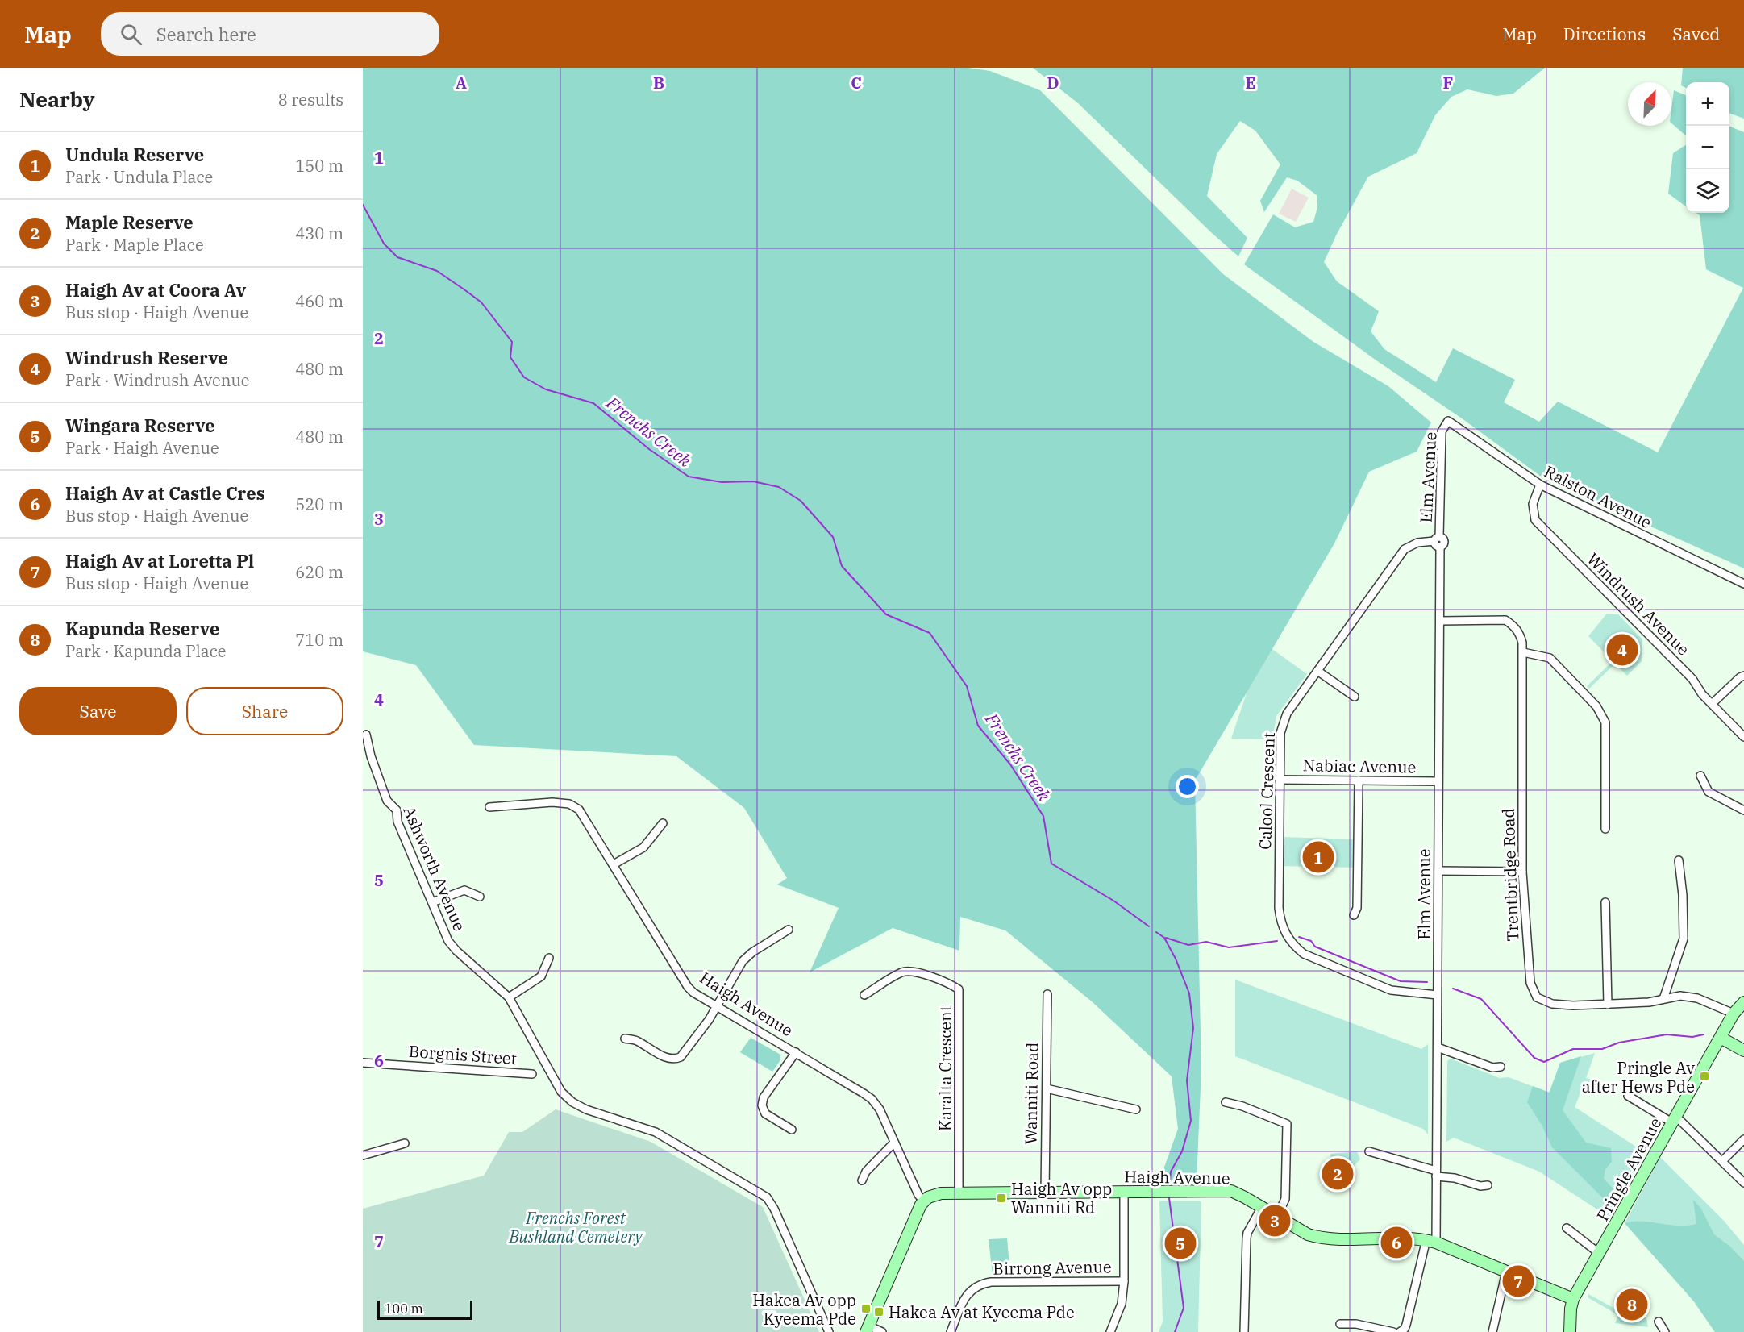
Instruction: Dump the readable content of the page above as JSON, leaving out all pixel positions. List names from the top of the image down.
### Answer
{
  "streets": {
    "street": [
      "Elm Avenue",
      "Ralston Avenue",
      "Windrush Avenue",
      "Nabiac Avenue",
      "Calool Crescent",
      "Ashworth Avenue",
      "Trentbridge Road",
      "Haigh Avenue",
      "Borgnis Street",
      "Karalta Crescent",
      "Wanniti Road",
      "Pringle Avenue",
      "Birrong Avenue"
    ]
  },
  "crossings": [
    ["Elm Avenue", "Ralston Avenue"],
    ["Elm Avenue", "Nabiac Avenue"],
    ["Elm Avenue", "Calool Crescent"],
    ["Elm Avenue", "Trentbridge Road"],
    ["Elm Avenue", "Haigh Avenue"],
    ["Ralston Avenue", "Windrush Avenue"],
    ["Nabiac Avenue", "Calool Crescent"],
    ["Trentbridge Road", "Pringle Avenue"],
    ["Haigh Avenue", "Karalta Crescent"],
    ["Haigh Avenue", "Wanniti Road"],
    ["Haigh Avenue", "Pringle Avenue"]
  ],
  "water": ["Frenchs Creek"],
  "parks": ["Frenchs Forest Bushland Cemetery"],
  "places": {
    "transit": [
      "Pringle Av after Hews Pde",
      "Haigh Av opp Wanniti Rd",
      "Hakea Av opp Kyeema Pde",
      "Hakea Av at Kyeema Pde"
    ]
  },
  "scale_bar": "100 m",
  "north": "top right",
  "page": {
    "header": "Map",
    "search": "Search here",
    "nav": ["Map", "Directions", "Saved"],
    "heading": ["Nearby", "8 results"],
    "map_buttons": ["+", "−"],
    "list": [
      {
        "mark": "1",
        "name": "Undula Reserve",
        "note": "Park · Undula Place",
        "value": "150 m"
      },
      {
        "mark": "2",
        "name": "Maple Reserve",
        "note": "Park · Maple Place",
        "value": "430 m"
      },
      {
        "mark": "3",
        "name": "Haigh Av at Coora Av",
        "note": "Bus stop · Haigh Avenue",
        "value": "460 m"
      },
      {
        "mark": "4",
        "name": "Windrush Reserve",
        "note": "Park · Windrush Avenue",
        "value": "480 m"
      },
      {
        "mark": "5",
        "name": "Wingara Reserve",
        "note": "Park · Haigh Avenue",
        "value": "480 m"
      },
      {
        "mark": "6",
        "name": "Haigh Av at Castle Cres",
        "note": "Bus stop · Haigh Avenue",
        "value": "520 m"
      },
      {
        "mark": "7",
        "name": "Haigh Av at Loretta Pl",
        "note": "Bus stop · Haigh Avenue",
        "value": "620 m"
      },
      {
        "mark": "8",
        "name": "Kapunda Reserve",
        "note": "Park · Kapunda Place",
        "value": "710 m"
      }
    ],
    "pins": [
      "4",
      "1",
      "2",
      "3",
      "6",
      "5",
      "7",
      "8"
    ],
    "buttons": ["Save", "Share"],
    "scale": "100 m"
  },
  "grid": {
    "columns": [
      "A",
      "B",
      "C",
      "D",
      "E",
      "F"
    ],
    "rows": [
      "1",
      "2",
      "3",
      "4",
      "5",
      "6",
      "7"
    ]
  }
}
